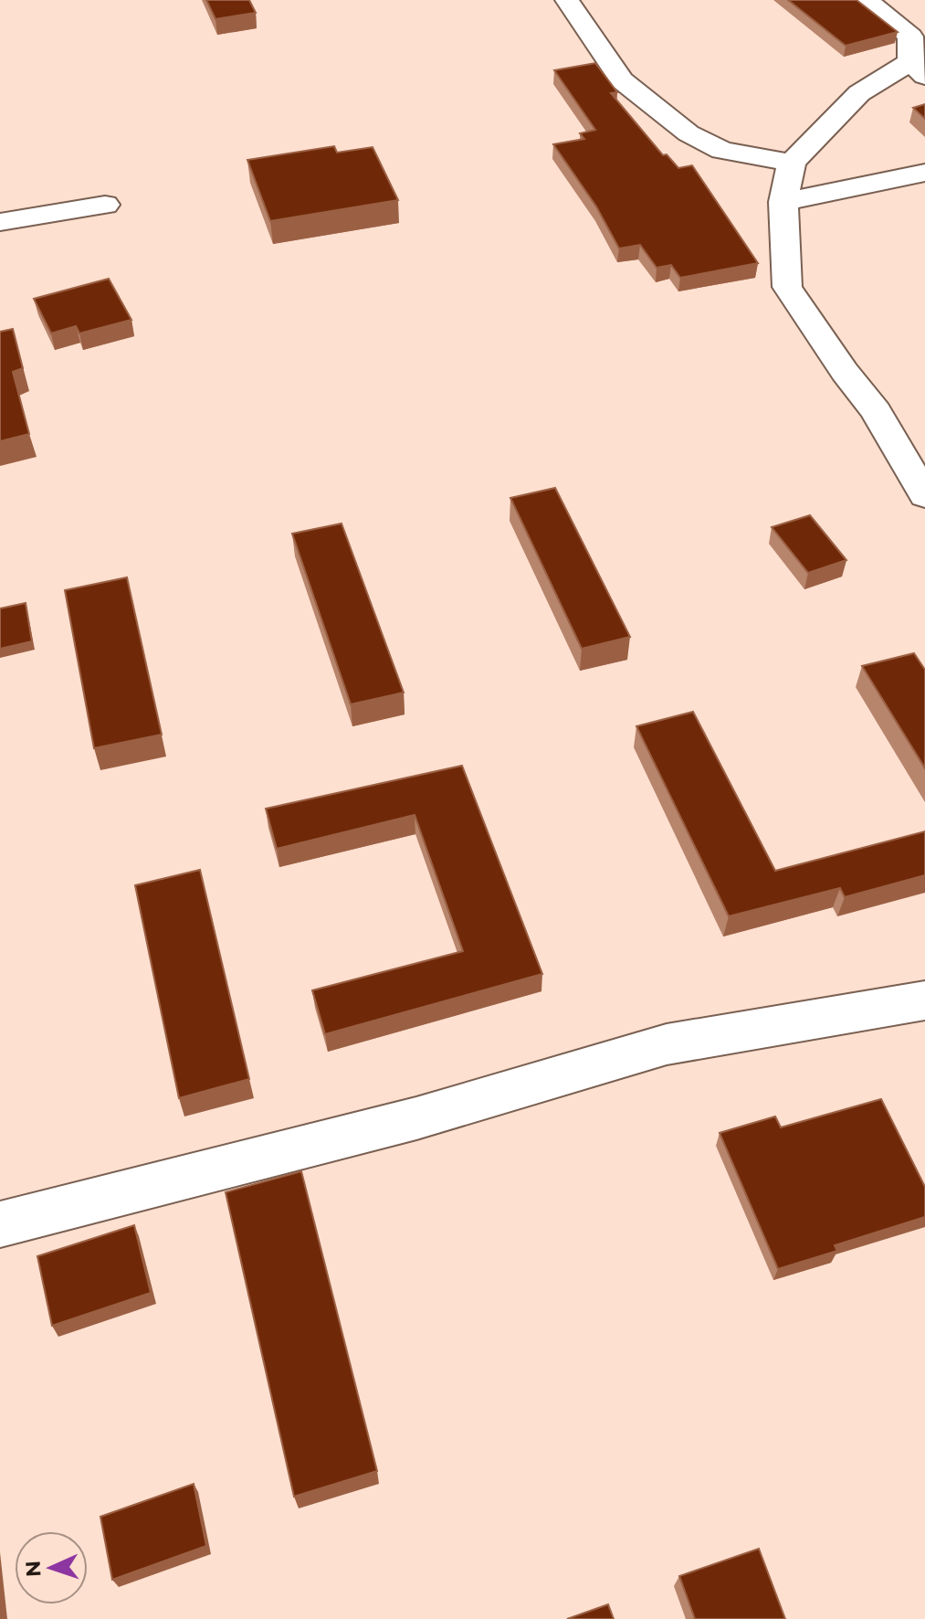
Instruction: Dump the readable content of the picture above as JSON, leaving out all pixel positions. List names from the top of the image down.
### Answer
{
  "north": "left"
}
